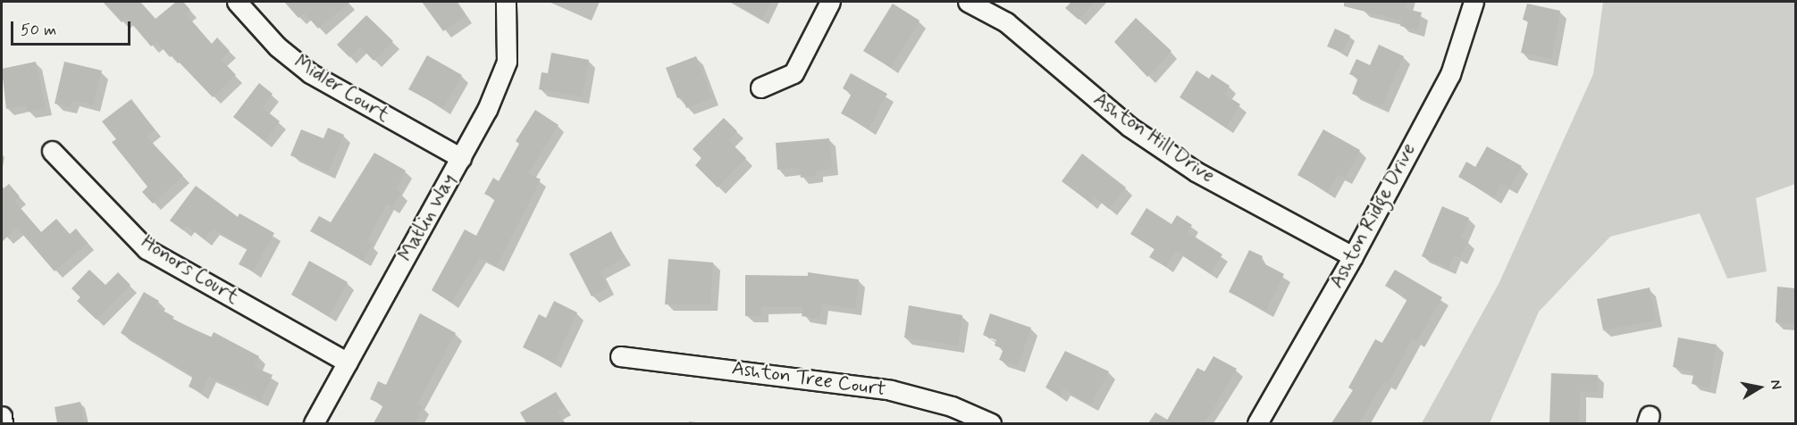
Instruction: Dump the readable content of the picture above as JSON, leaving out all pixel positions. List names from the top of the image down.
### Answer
{
  "streets": {
    "street": [
      "Midler Court",
      "Ashton Hill Drive",
      "Ashton Ridge Drive",
      "Matlin Way",
      "Honors Court",
      "Ashton Tree Court"
    ]
  },
  "crossings": [
    ["Midler Court", "Matlin Way"],
    ["Ashton Hill Drive", "Ashton Ridge Drive"],
    ["Matlin Way", "Honors Court"]
  ],
  "scale_bar": "50 m",
  "north": "right"
}
